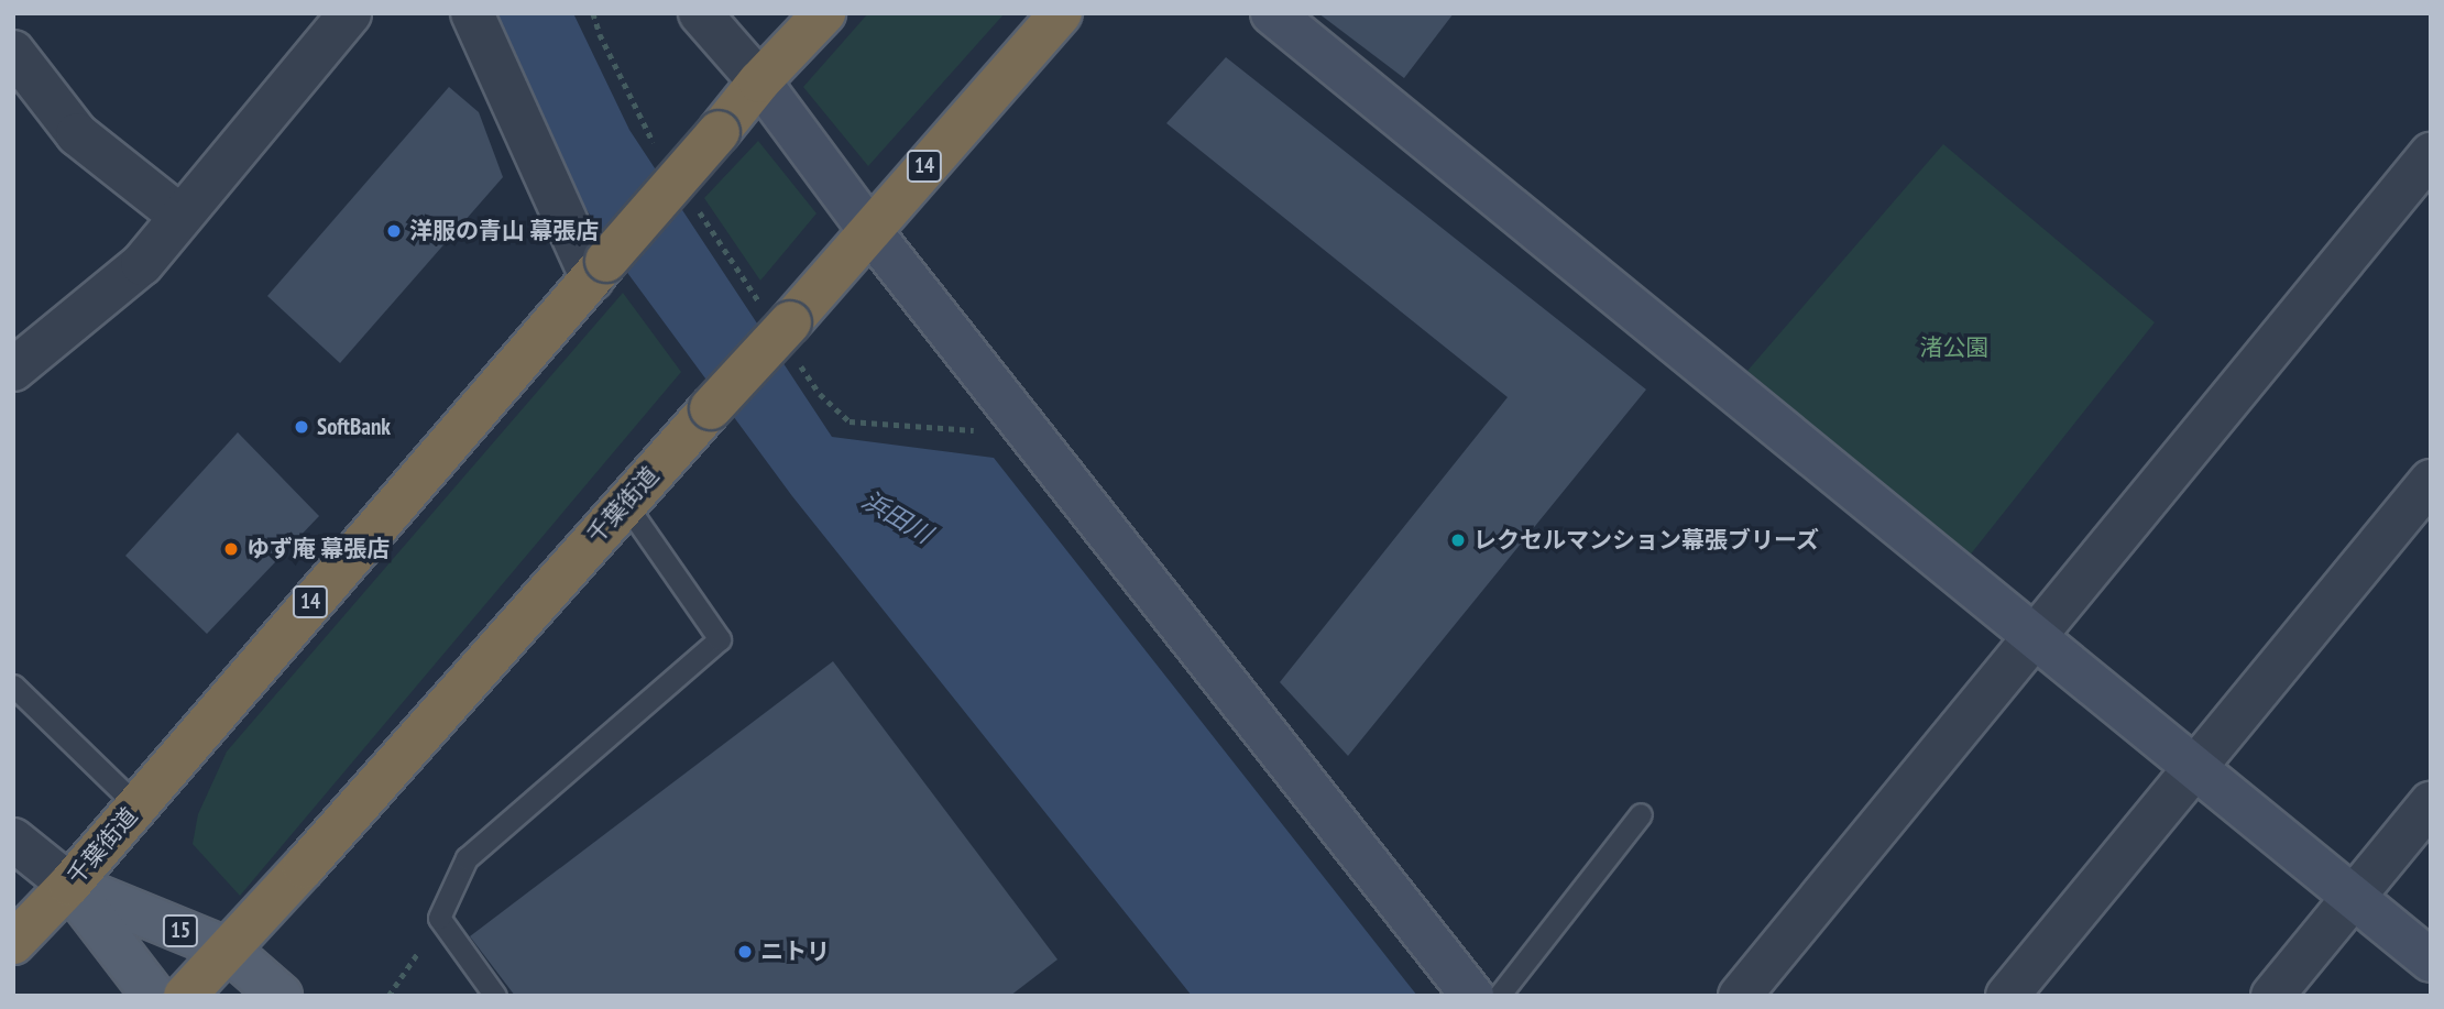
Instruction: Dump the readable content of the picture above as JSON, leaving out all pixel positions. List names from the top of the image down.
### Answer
{
  "streets": {
    "highway": ["14", "千葉街道"],
    "main road": ["15"]
  },
  "crossings": [
    ["千葉街道", "15"]
  ],
  "water": ["浜田川"],
  "parks": ["渚公園"],
  "places": [
    "洋服の青山 幕張店",
    "SoftBank",
    "レクセルマンション幕張ブリーズ",
    "ゆず庵 幕張店",
    "ニトリ"
  ]
}
